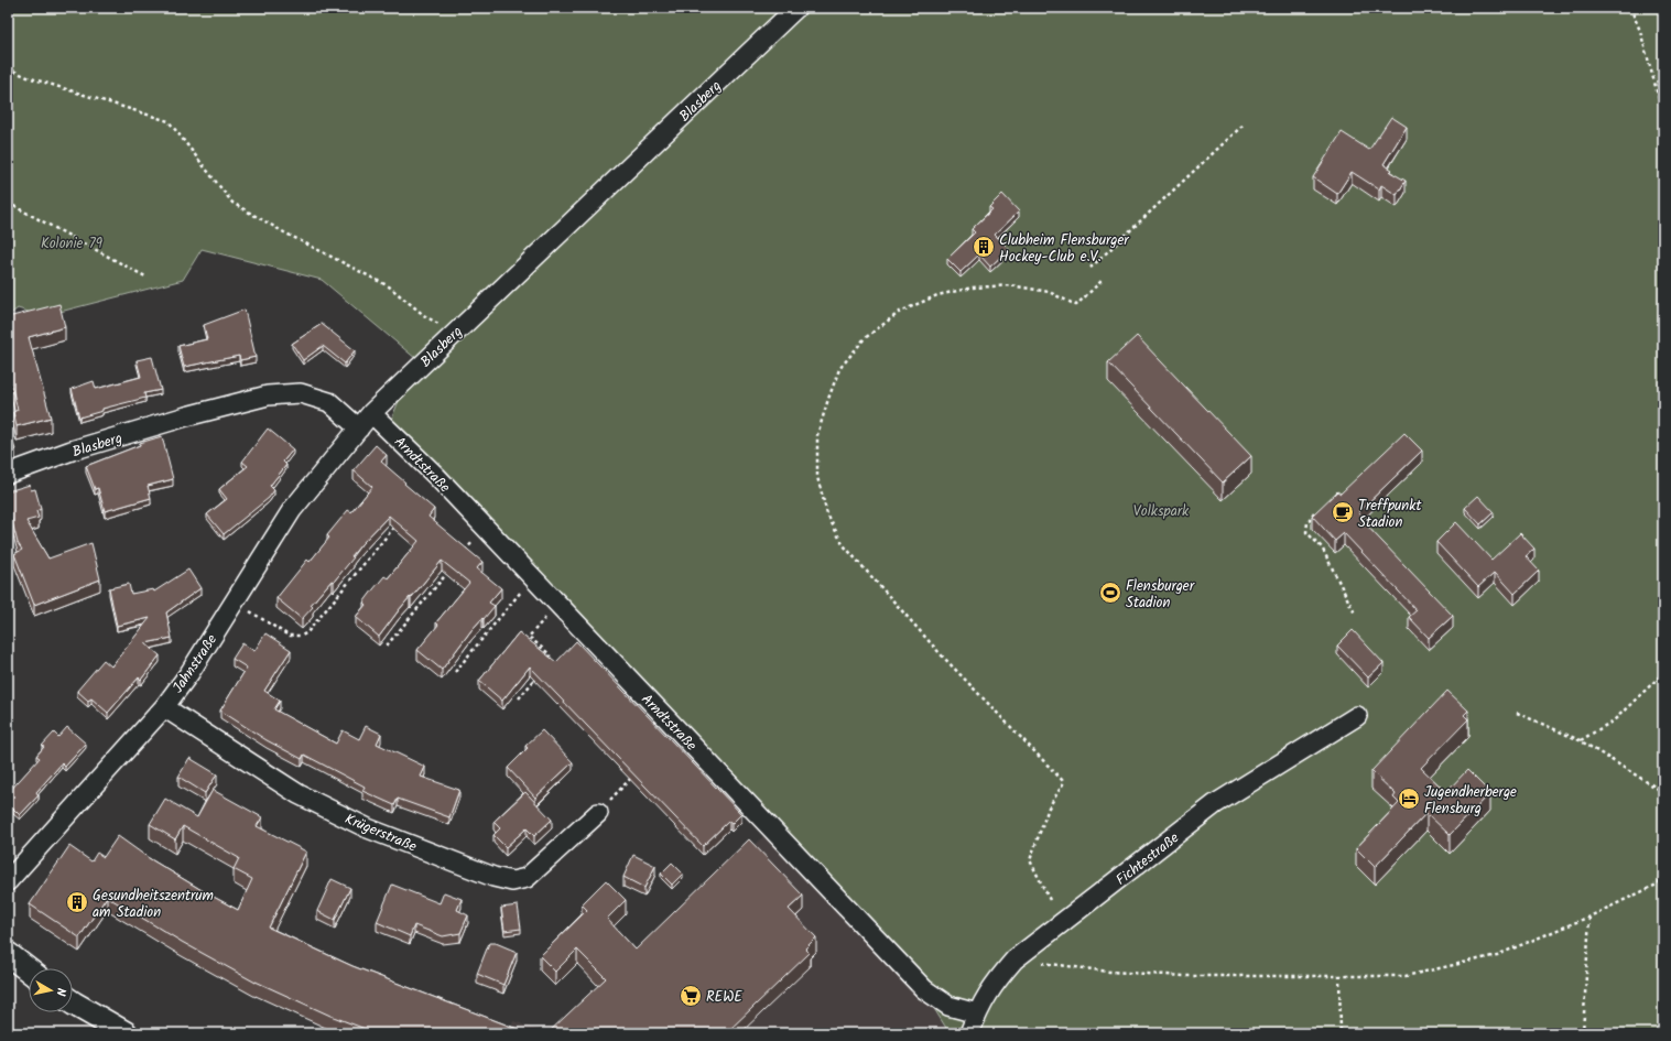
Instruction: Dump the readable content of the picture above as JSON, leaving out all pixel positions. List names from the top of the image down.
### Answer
{
  "streets": {
    "street": [
      "Blasberg",
      "Arndtstraße",
      "Jahnstraße",
      "Krügerstraße",
      "Fichtestraße"
    ]
  },
  "crossings": [
    ["Blasberg", "Arndtstraße"],
    ["Blasberg", "Jahnstraße"],
    ["Arndtstraße", "Fichtestraße"],
    ["Jahnstraße", "Krügerstraße"]
  ],
  "parks": ["Kolonie 79", "Volkspark"],
  "places": {
    "building": ["Clubheim Flensburger Hockey-Club e.V.", "Gesundheitszentrum am Stadion"],
    "cafe": ["Treffpunkt Stadion"],
    "sports": ["Flensburger Stadion"],
    "hotel": ["Jugendherberge Flensburg"],
    "supermarket": ["REWE"]
  },
  "north": "right"
}
